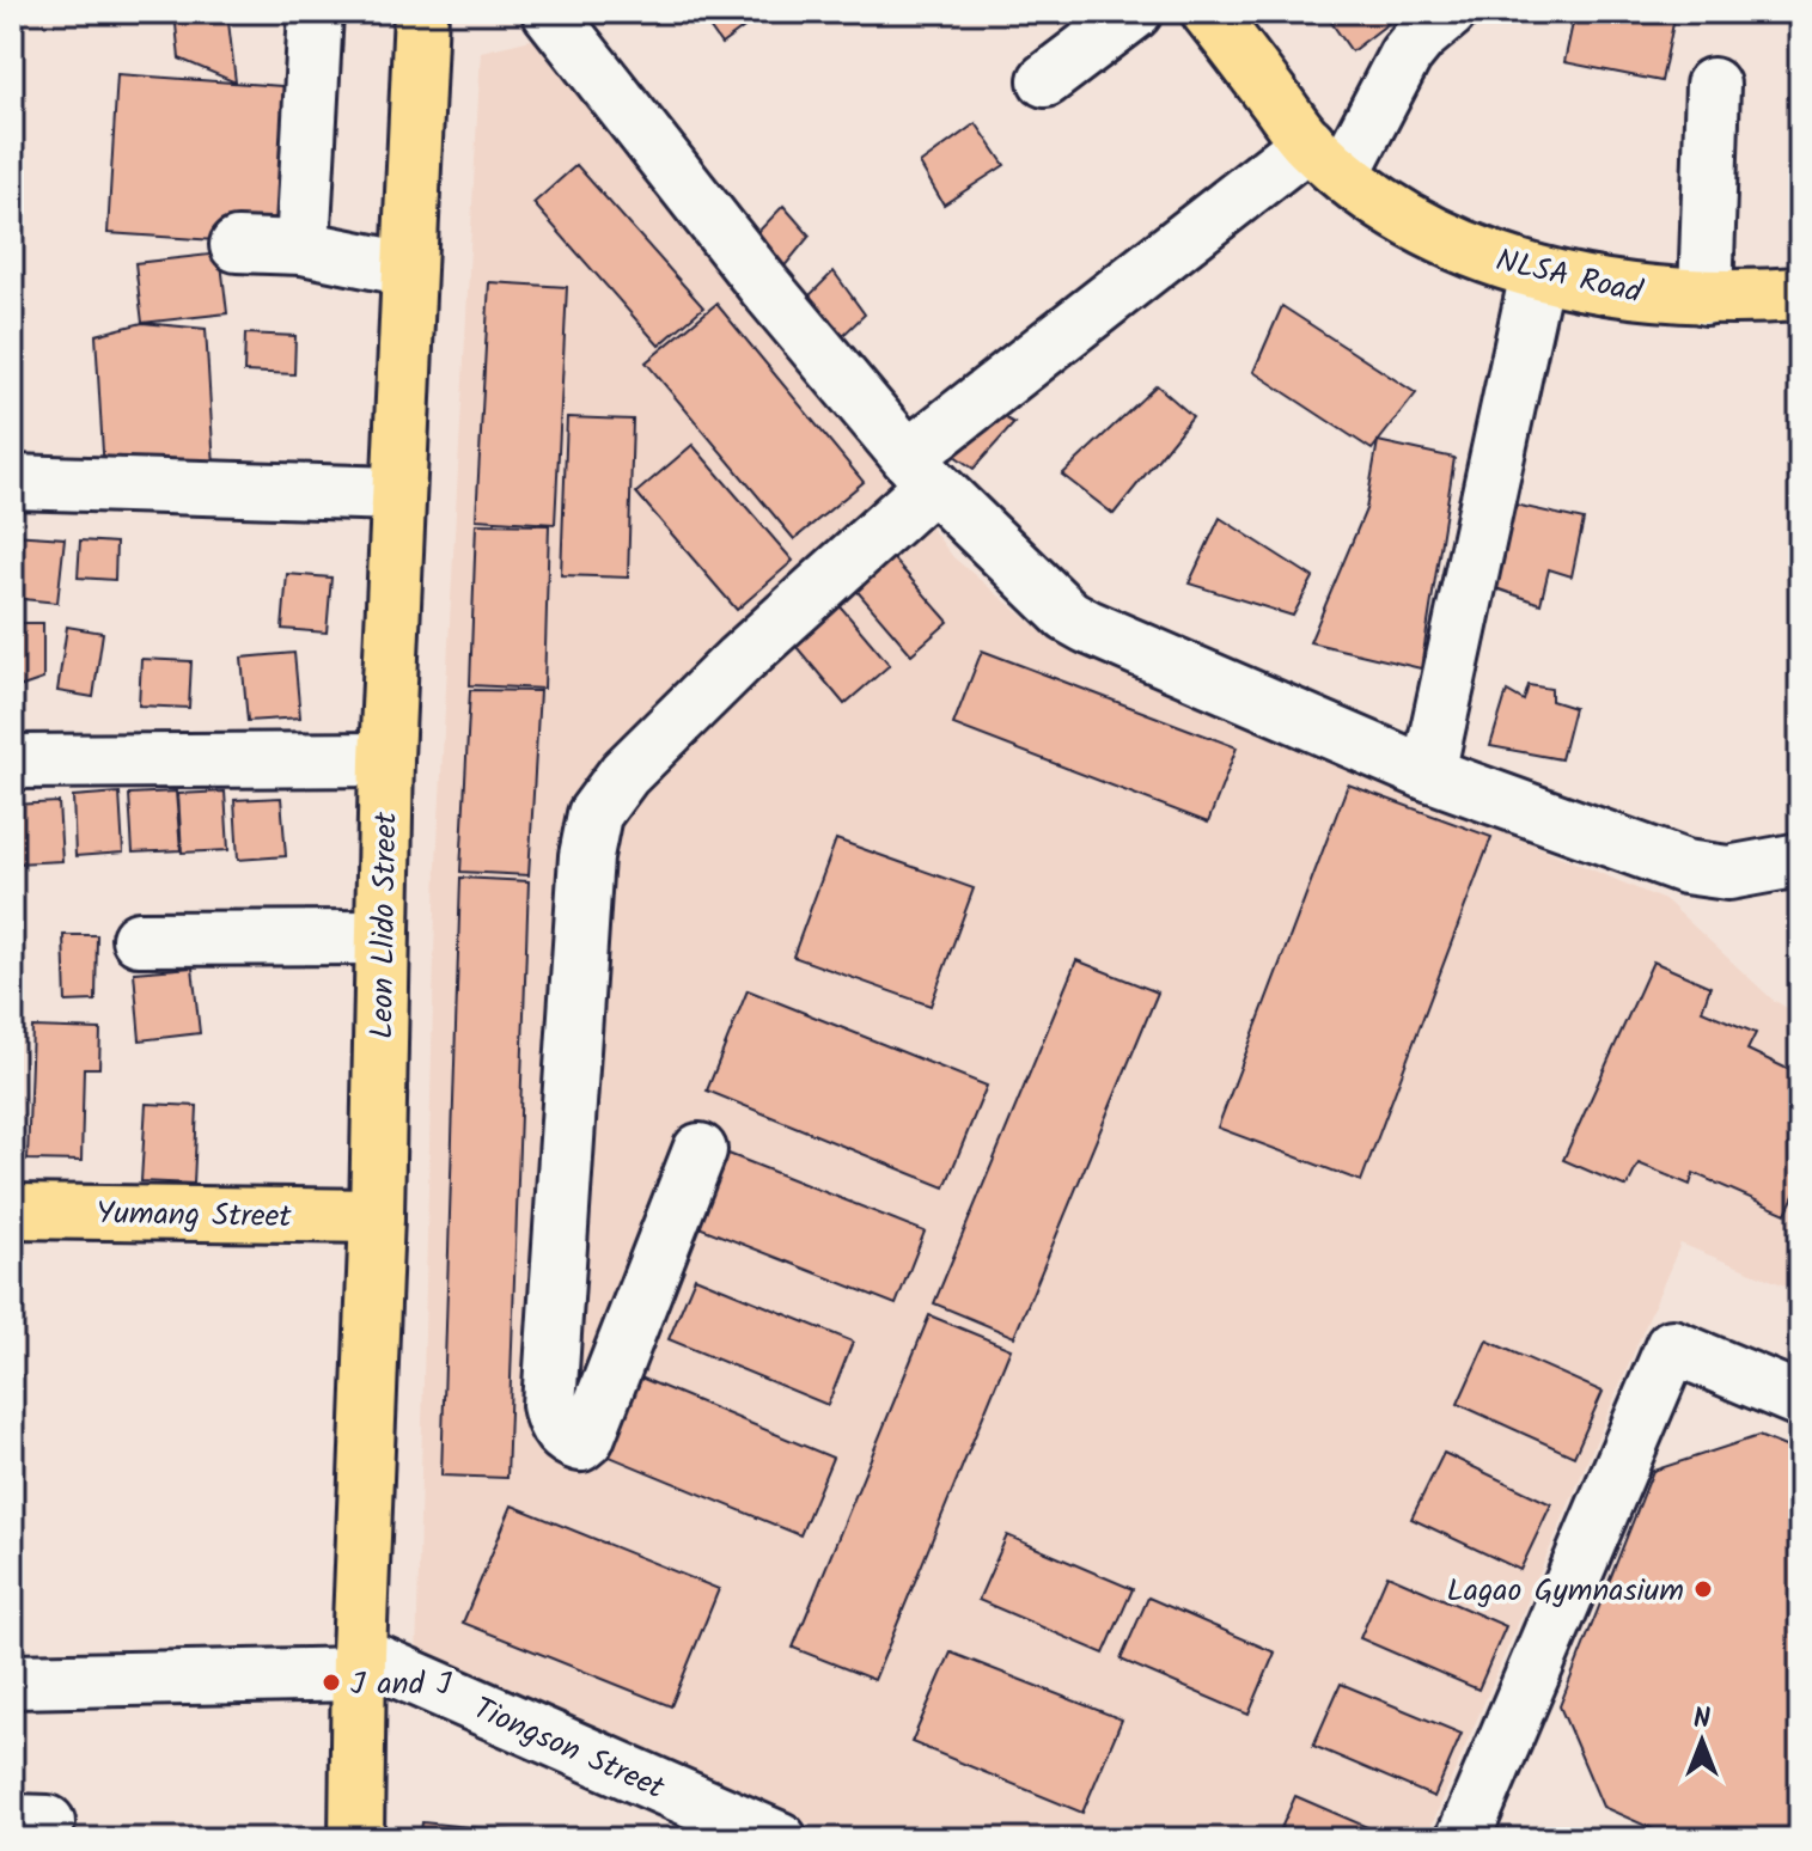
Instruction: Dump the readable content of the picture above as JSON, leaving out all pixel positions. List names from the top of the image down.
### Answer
{
  "streets": {
    "main road": ["NLSA Road", "Leon Llido Street", "Yumang Street"],
    "street": ["Tiongson Street"]
  },
  "crossings": [
    ["Leon Llido Street", "Yumang Street"],
    ["Leon Llido Street", "Tiongson Street"]
  ],
  "places": ["Lagao Gymnasium", "J and J"],
  "north": "top"
}
